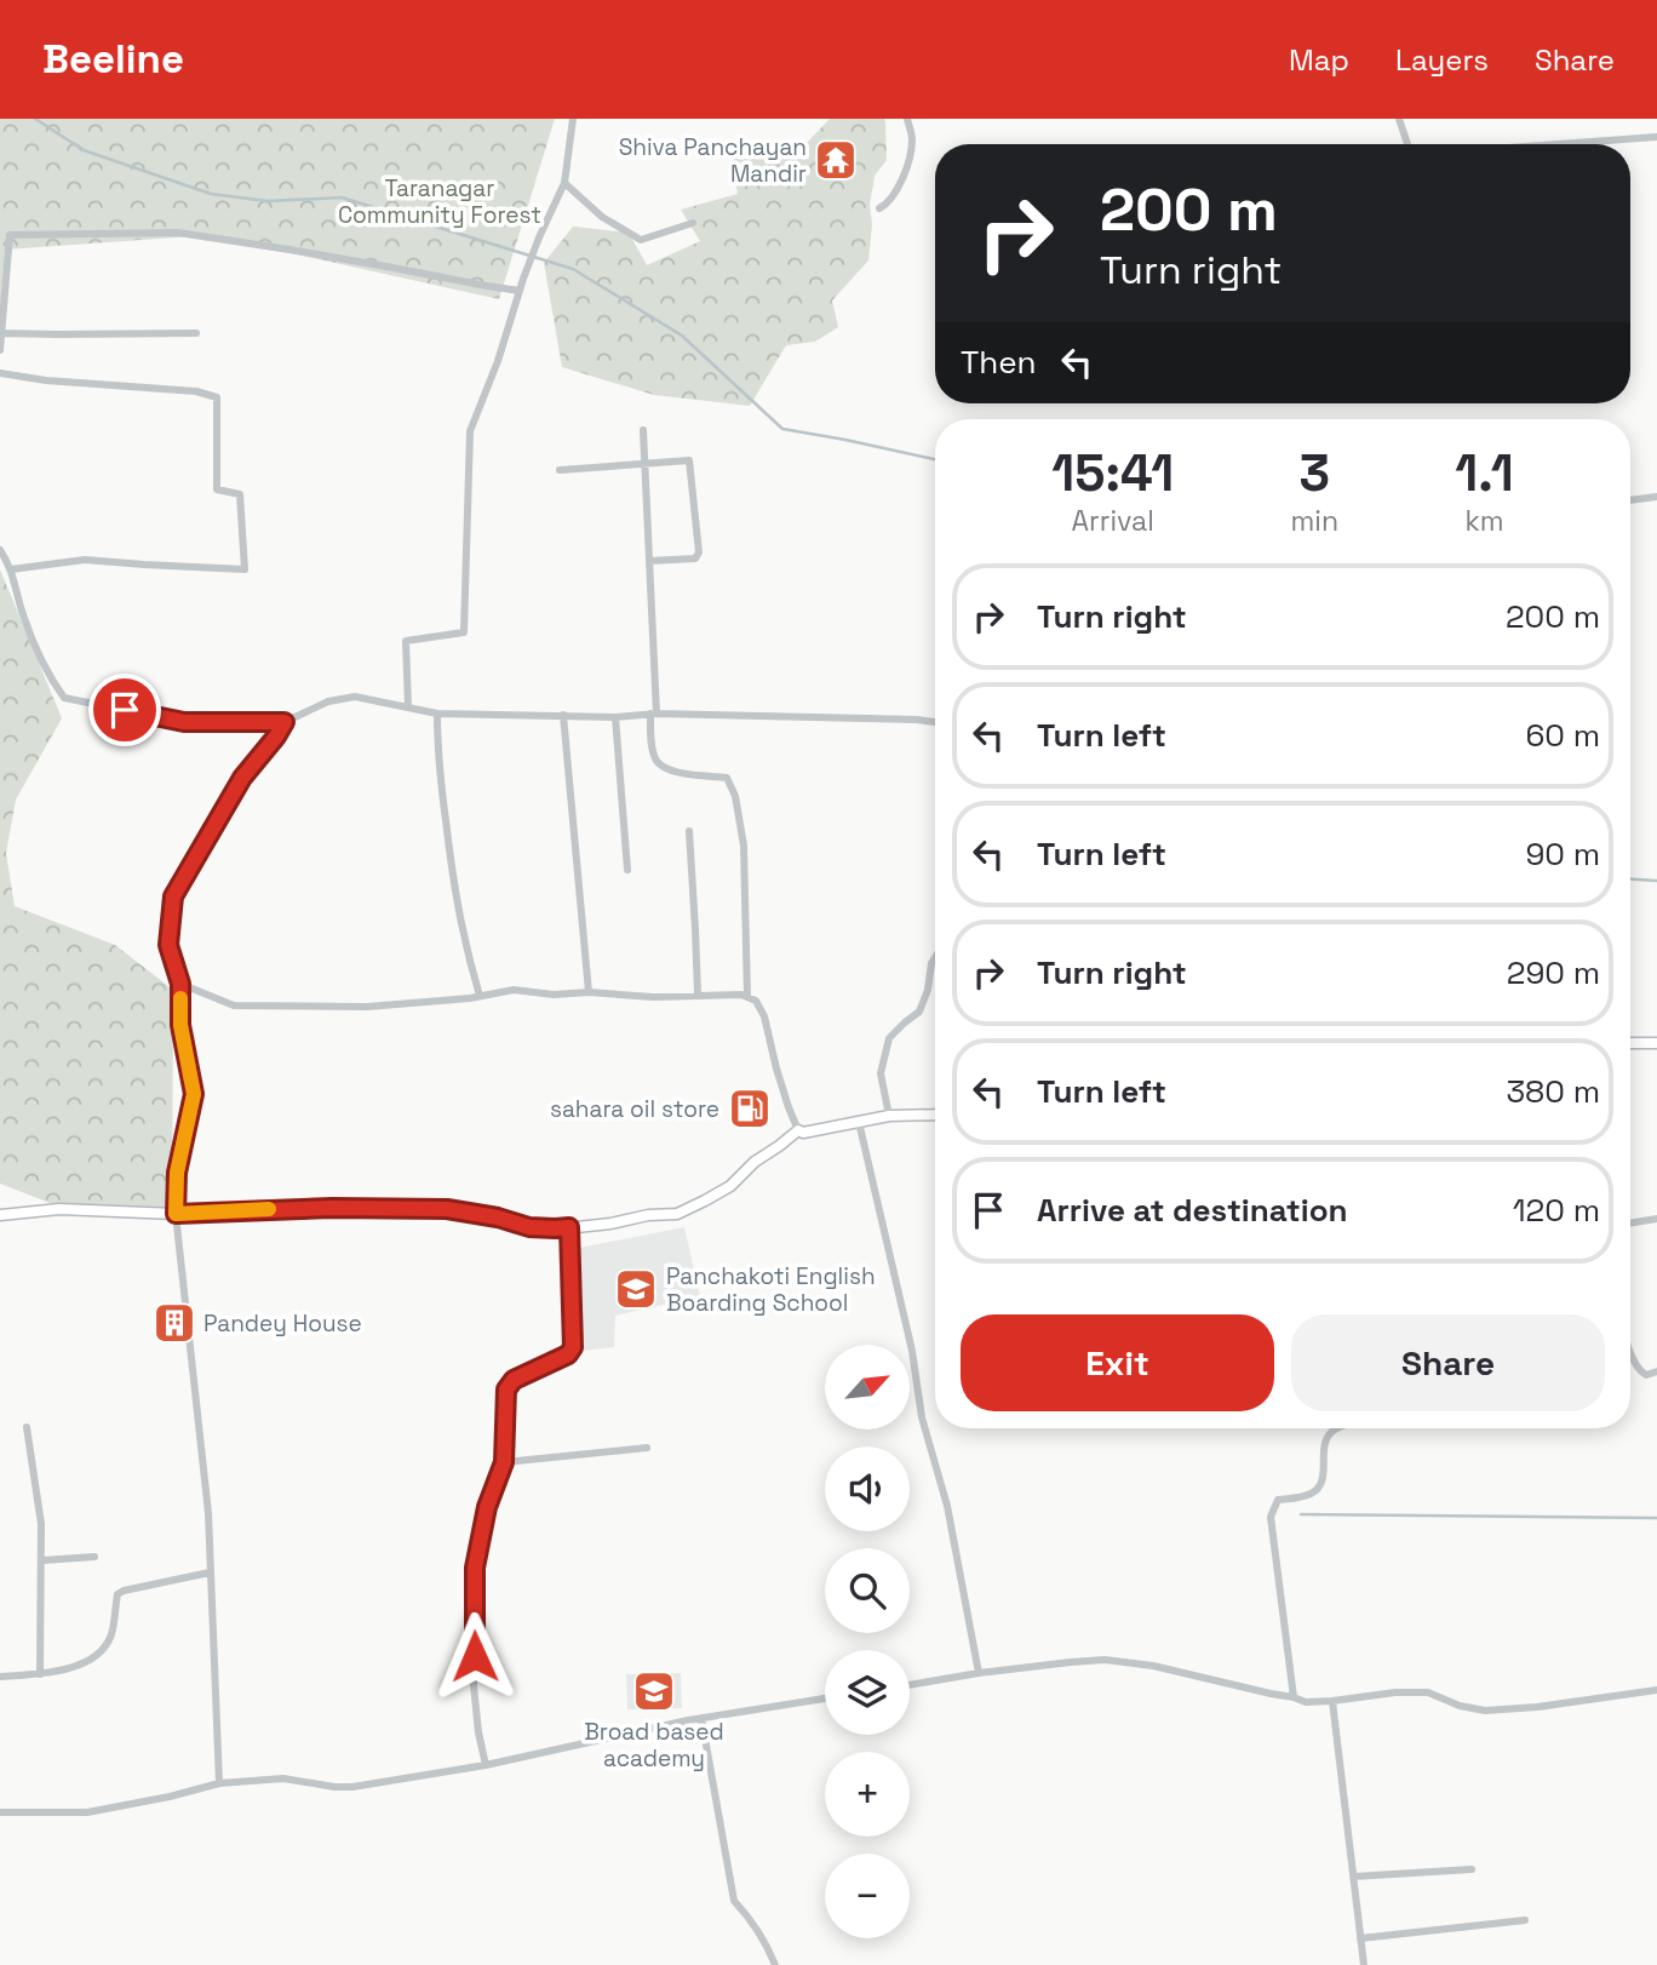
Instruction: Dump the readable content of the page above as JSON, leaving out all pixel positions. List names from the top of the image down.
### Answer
{
  "parks": ["Taranagar Community Forest"],
  "places": {
    "temple": ["Shiva Panchayan Mandir"],
    "fuel station": ["sahara oil store"],
    "school or university": ["Panchakoti English Boarding School", "Broad based academy"],
    "building": ["Pandey House"]
  },
  "north": "top right",
  "page": {
    "header": "Beeline",
    "nav": ["Map", "Layers", "Share"],
    "turn": ["200 m", "Turn right"],
    "then": "Then",
    "eta": [
      "15:41",
      "Arrival",
      "3",
      "min",
      "1.1",
      "km"
    ],
    "list": [
      {
        "name": "Turn right",
        "value": "200 m"
      },
      {
        "name": "Turn left",
        "value": "60 m"
      },
      {
        "name": "Turn left",
        "value": "90 m"
      },
      {
        "name": "Turn right",
        "value": "290 m"
      },
      {
        "name": "Turn left",
        "value": "380 m"
      },
      {
        "name": "Arrive at destination",
        "value": "120 m"
      }
    ],
    "buttons": ["Exit", "Share"],
    "map_buttons": ["+", "−"]
  }
}
